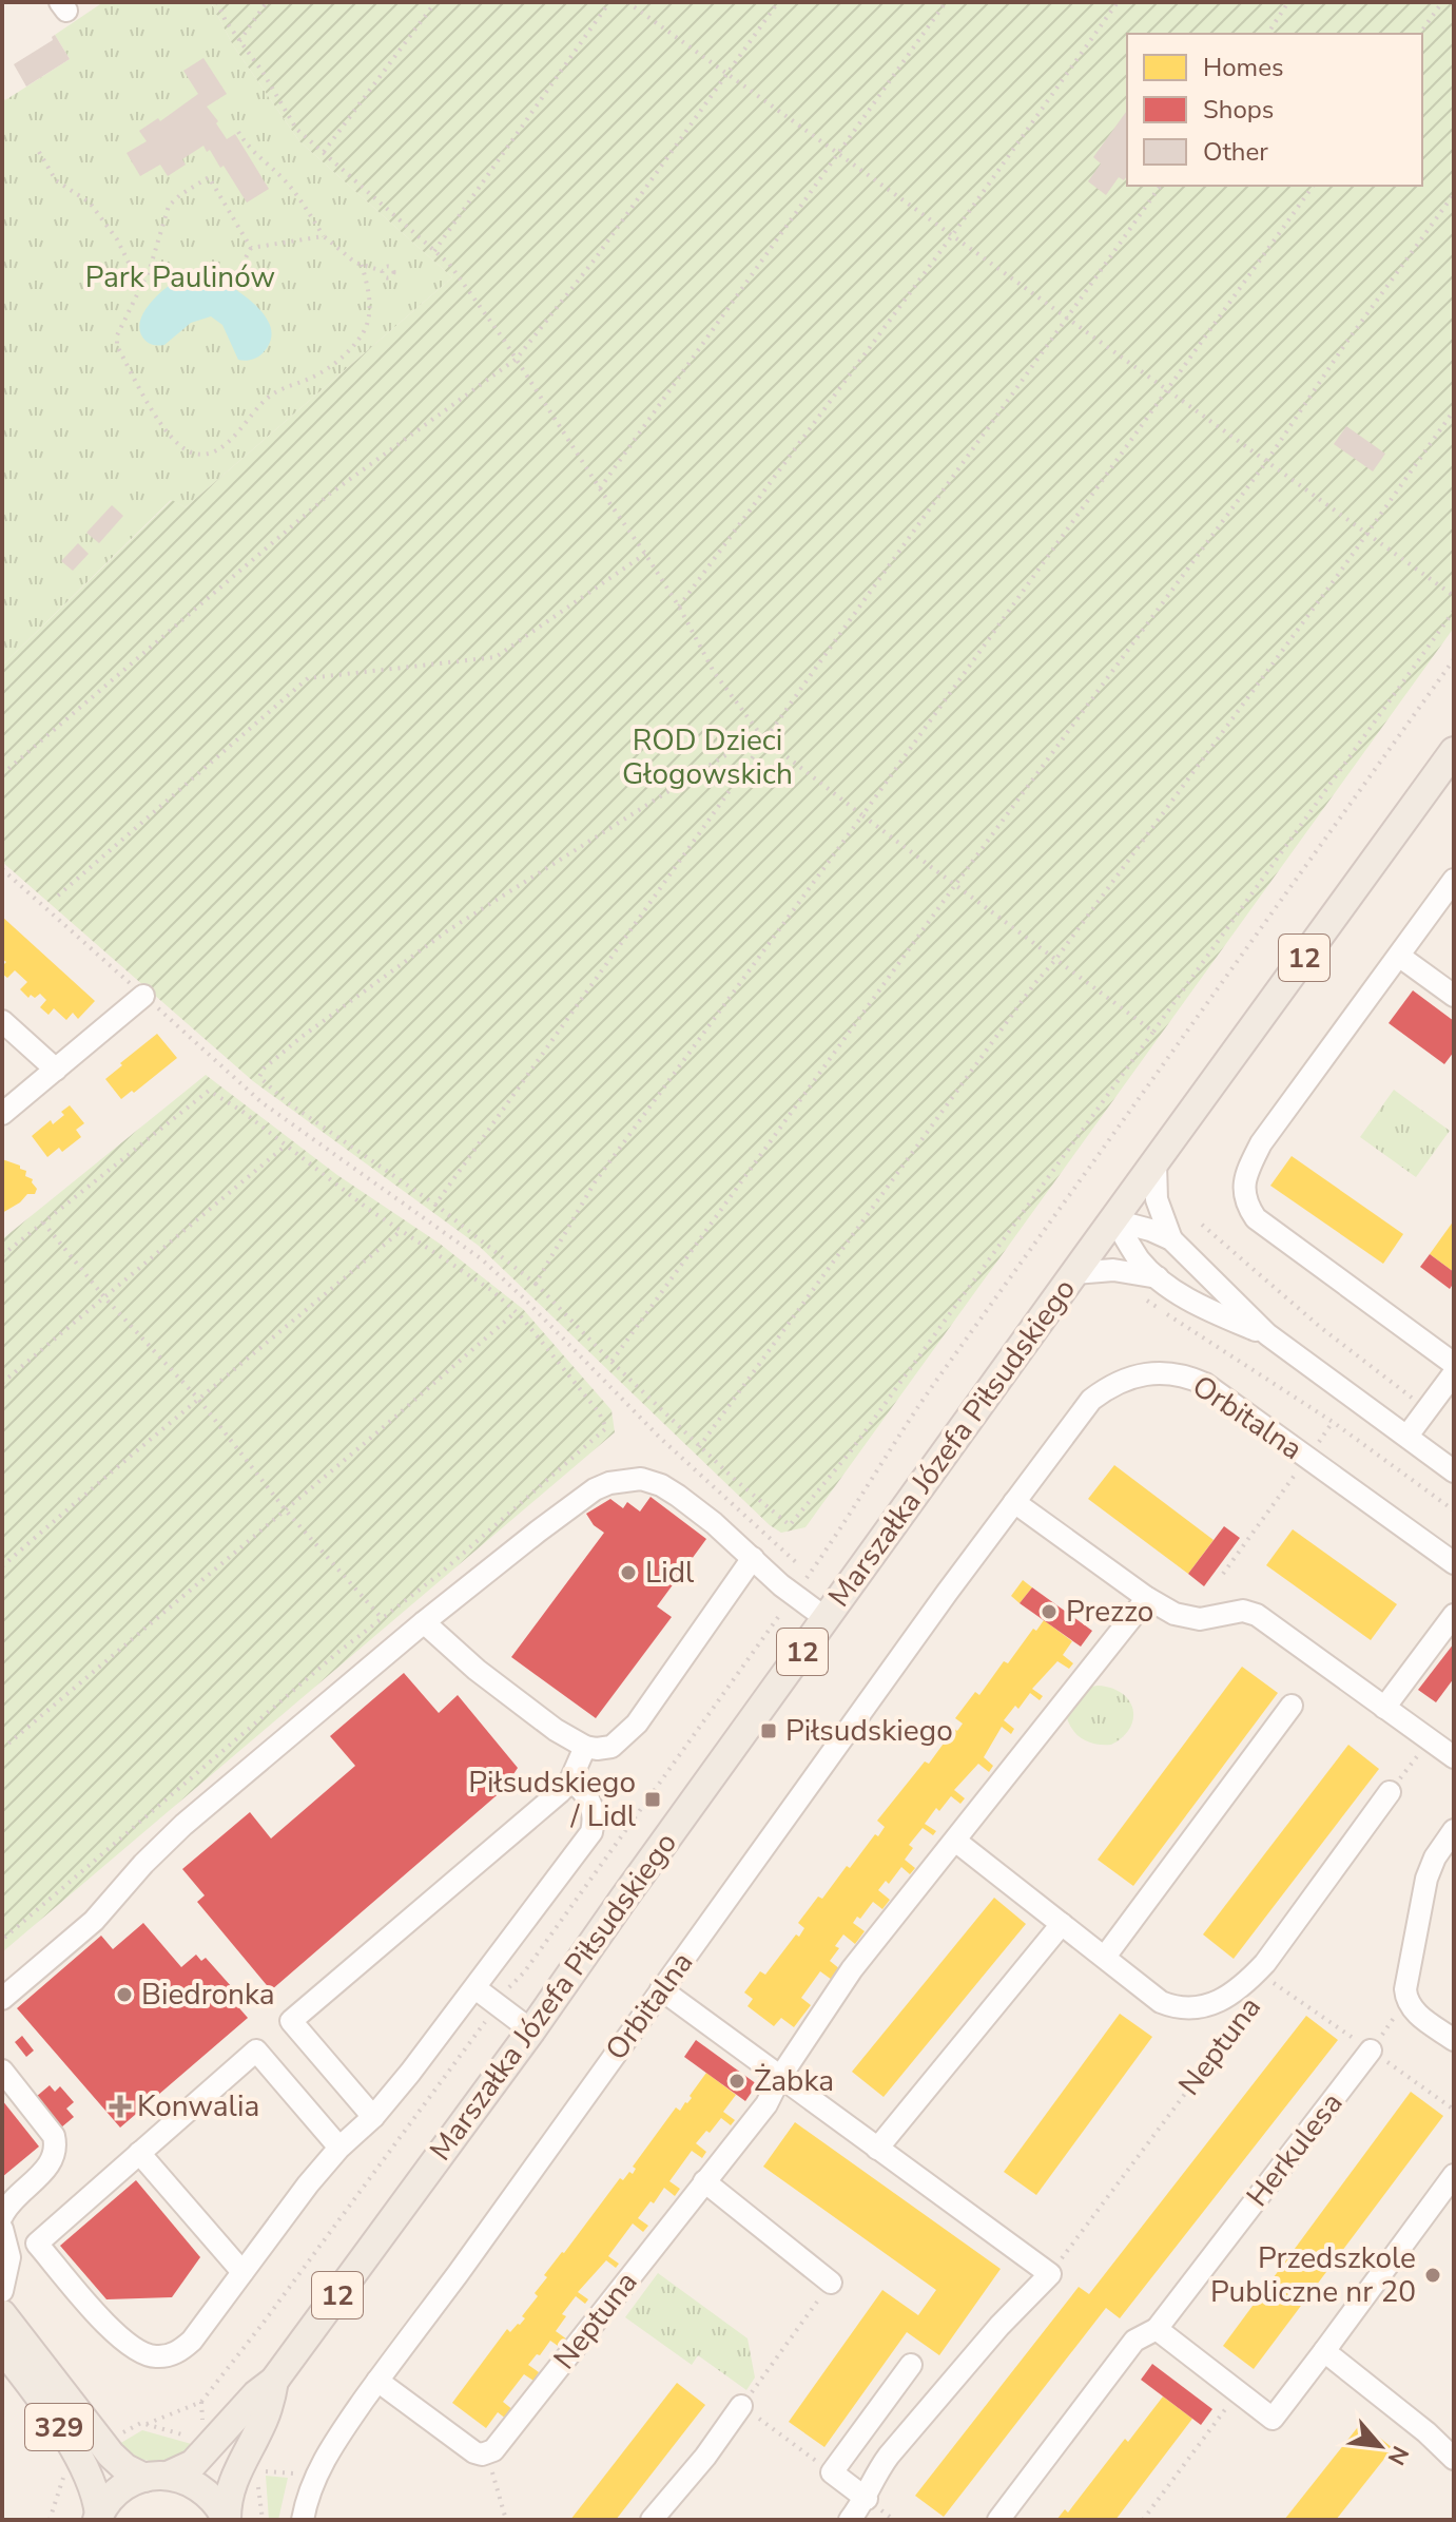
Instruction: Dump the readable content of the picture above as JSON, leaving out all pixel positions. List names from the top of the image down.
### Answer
{
  "streets": {
    "main road": ["12", "Marszałka Józefa Piłsudskiego", "329"],
    "street": ["Orbitalna", "Neptuna", "Herkulesa"]
  },
  "crossings": [
    ["12", "Marszałka Józefa Piłsudskiego"],
    ["12", "329"],
    ["Marszałka Józefa Piłsudskiego", "329"]
  ],
  "parks": ["Park Paulinów", "ROD Dzieci Głogowskich"],
  "places": {
    "other": [
      "Lidl",
      "Prezzo",
      "Biedronka",
      "Żabka",
      "Przedszkole Publiczne nr 20"
    ],
    "transit": ["Piłsudskiego", "Piłsudskiego / Lidl"],
    "health": ["Konwalia"]
  },
  "legend": ["Homes", "Shops", "Other"],
  "north": "bottom right"
}
